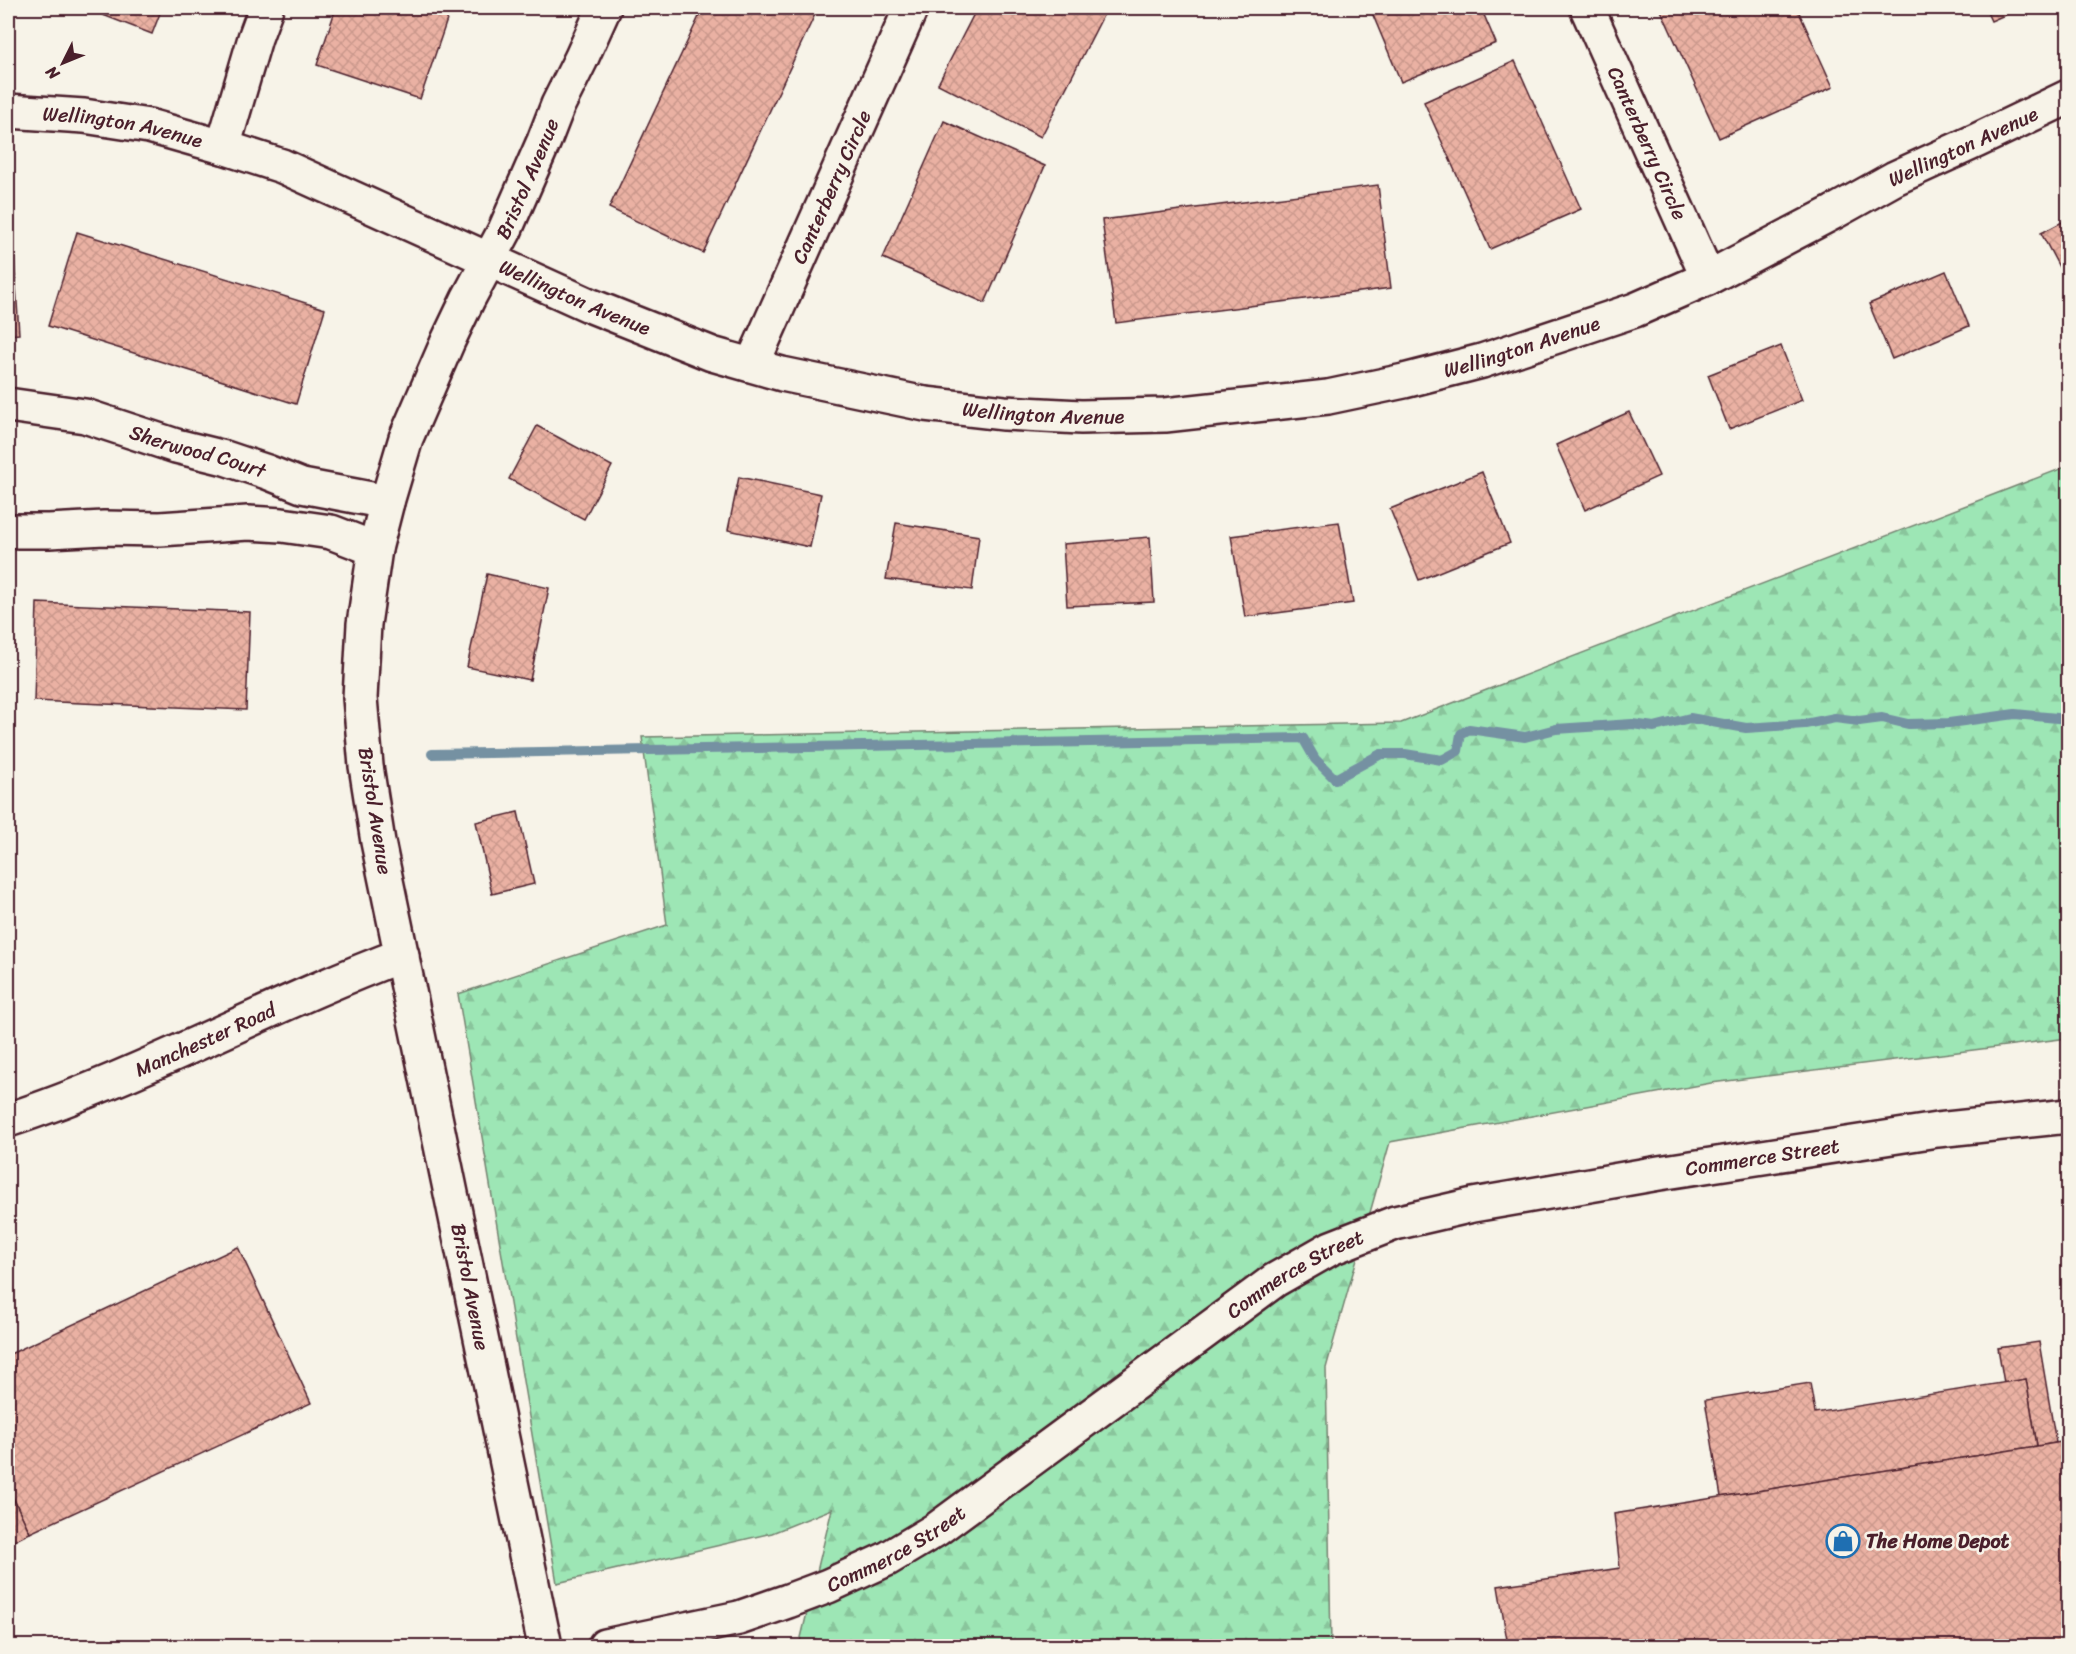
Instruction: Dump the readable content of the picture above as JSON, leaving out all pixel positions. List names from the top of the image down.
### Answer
{
  "streets": {
    "street": [
      "Wellington Avenue",
      "Canterberry Circle",
      "Bristol Avenue",
      "Sherwood Court",
      "Manchester Road",
      "Commerce Street"
    ]
  },
  "crossings": [
    ["Wellington Avenue", "Canterberry Circle"],
    ["Wellington Avenue", "Bristol Avenue"],
    ["Bristol Avenue", "Sherwood Court"],
    ["Bristol Avenue", "Manchester Road"]
  ],
  "places": {
    "shop": ["The Home Depot"]
  },
  "north": "bottom left"
}
